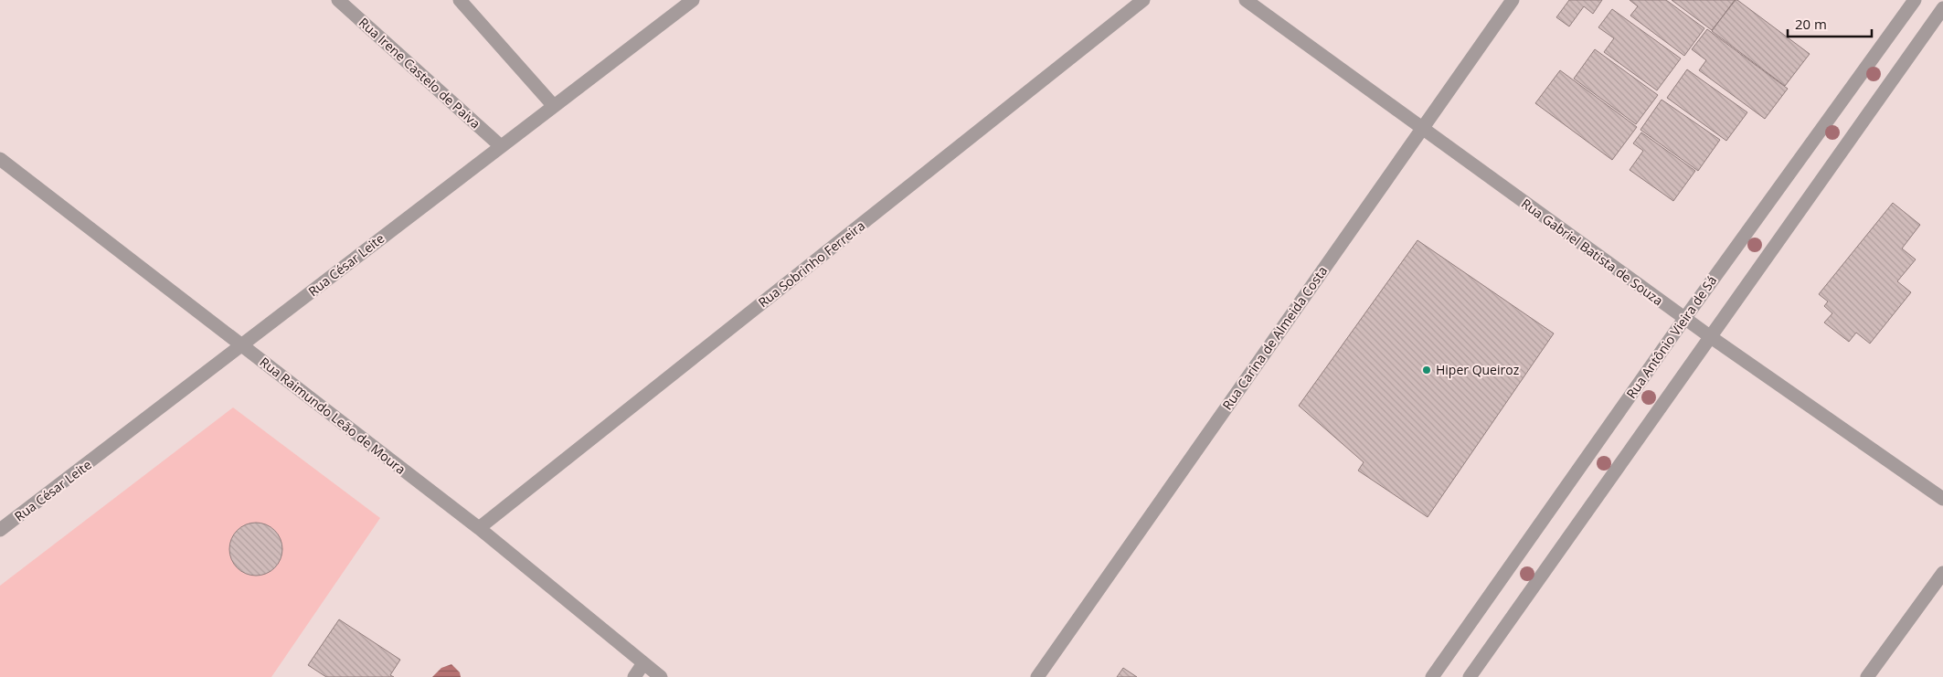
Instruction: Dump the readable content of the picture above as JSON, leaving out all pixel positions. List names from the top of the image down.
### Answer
{
  "streets": {
    "street": [
      "Rua Irene Castelo de Paiva",
      "Rua Gabriel Batista de Souza",
      "Rua Sobrinho Ferreira",
      "Rua César Leite",
      "Rua Antônio Vieira de Sá",
      "Rua Carina de Almeida Costa",
      "Rua Raimundo Leão de Moura"
    ]
  },
  "crossings": [
    ["Rua Irene Castelo de Paiva", "Rua César Leite"],
    ["Rua Gabriel Batista de Souza", "Rua Antônio Vieira de Sá"],
    ["Rua Gabriel Batista de Souza", "Rua Carina de Almeida Costa"],
    ["Rua Sobrinho Ferreira", "Rua Raimundo Leão de Moura"],
    ["Rua César Leite", "Rua Raimundo Leão de Moura"]
  ],
  "places": ["Hiper Queiroz"],
  "scale_bar": "20 m"
}
